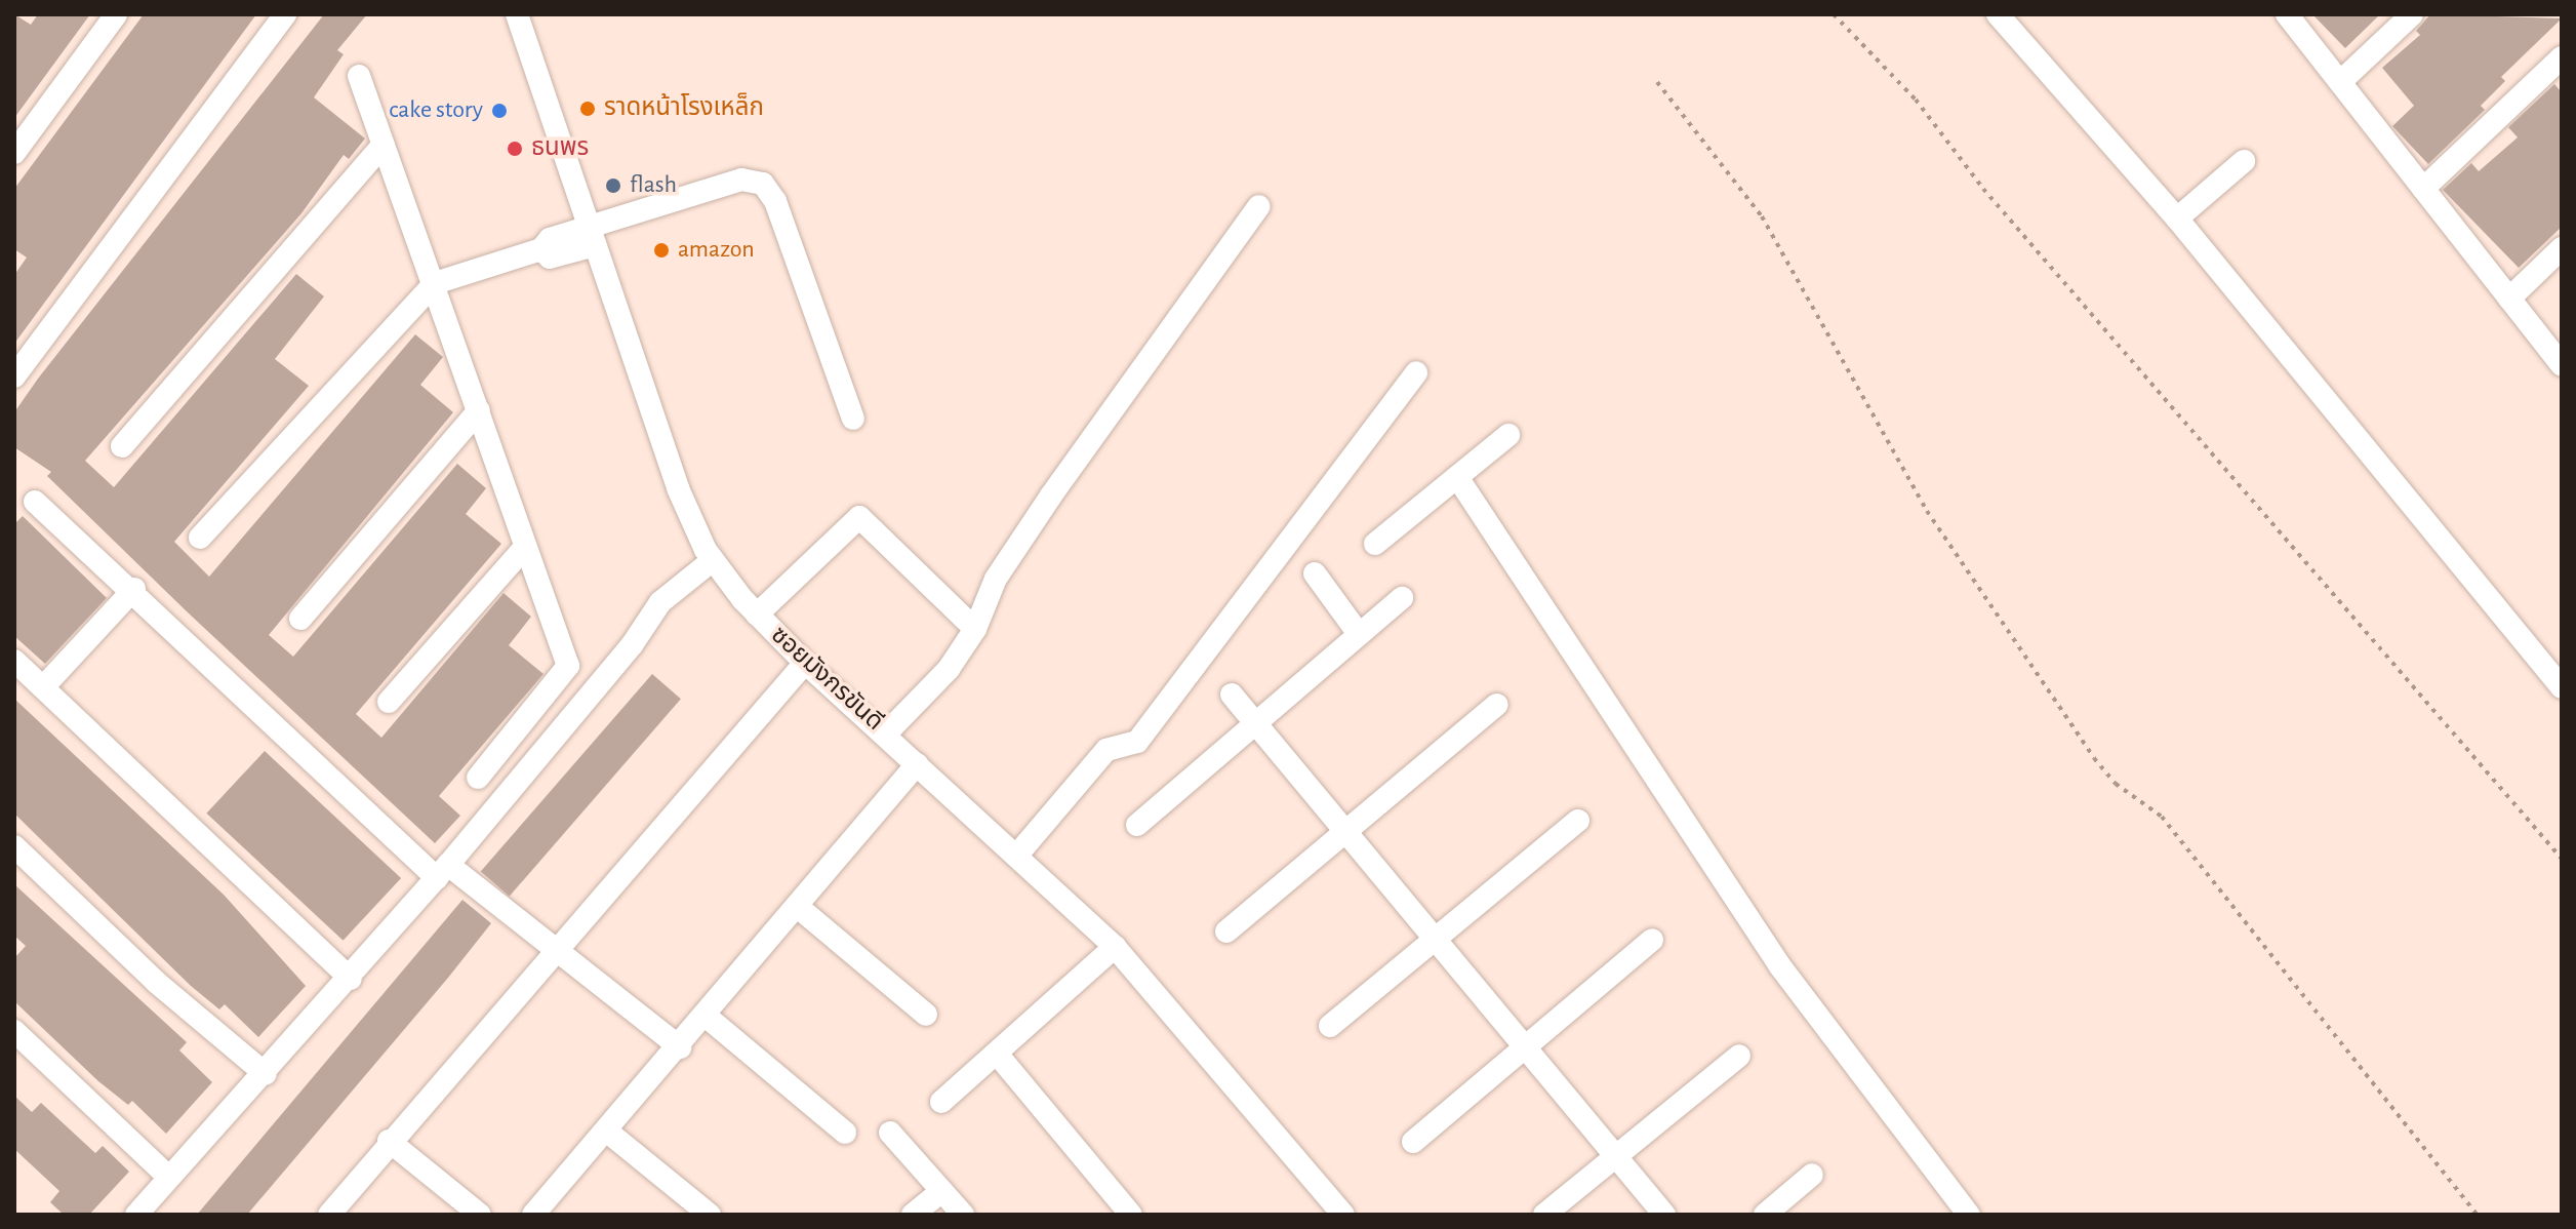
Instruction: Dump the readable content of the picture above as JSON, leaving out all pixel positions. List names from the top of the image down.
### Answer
{
  "streets": {
    "street": ["ซอยมังกรขันดี"]
  },
  "places": [
    "ราดหน้าโรงเหล็ก",
    "cake story",
    "ธนพร",
    "flash",
    "amazon"
  ]
}
